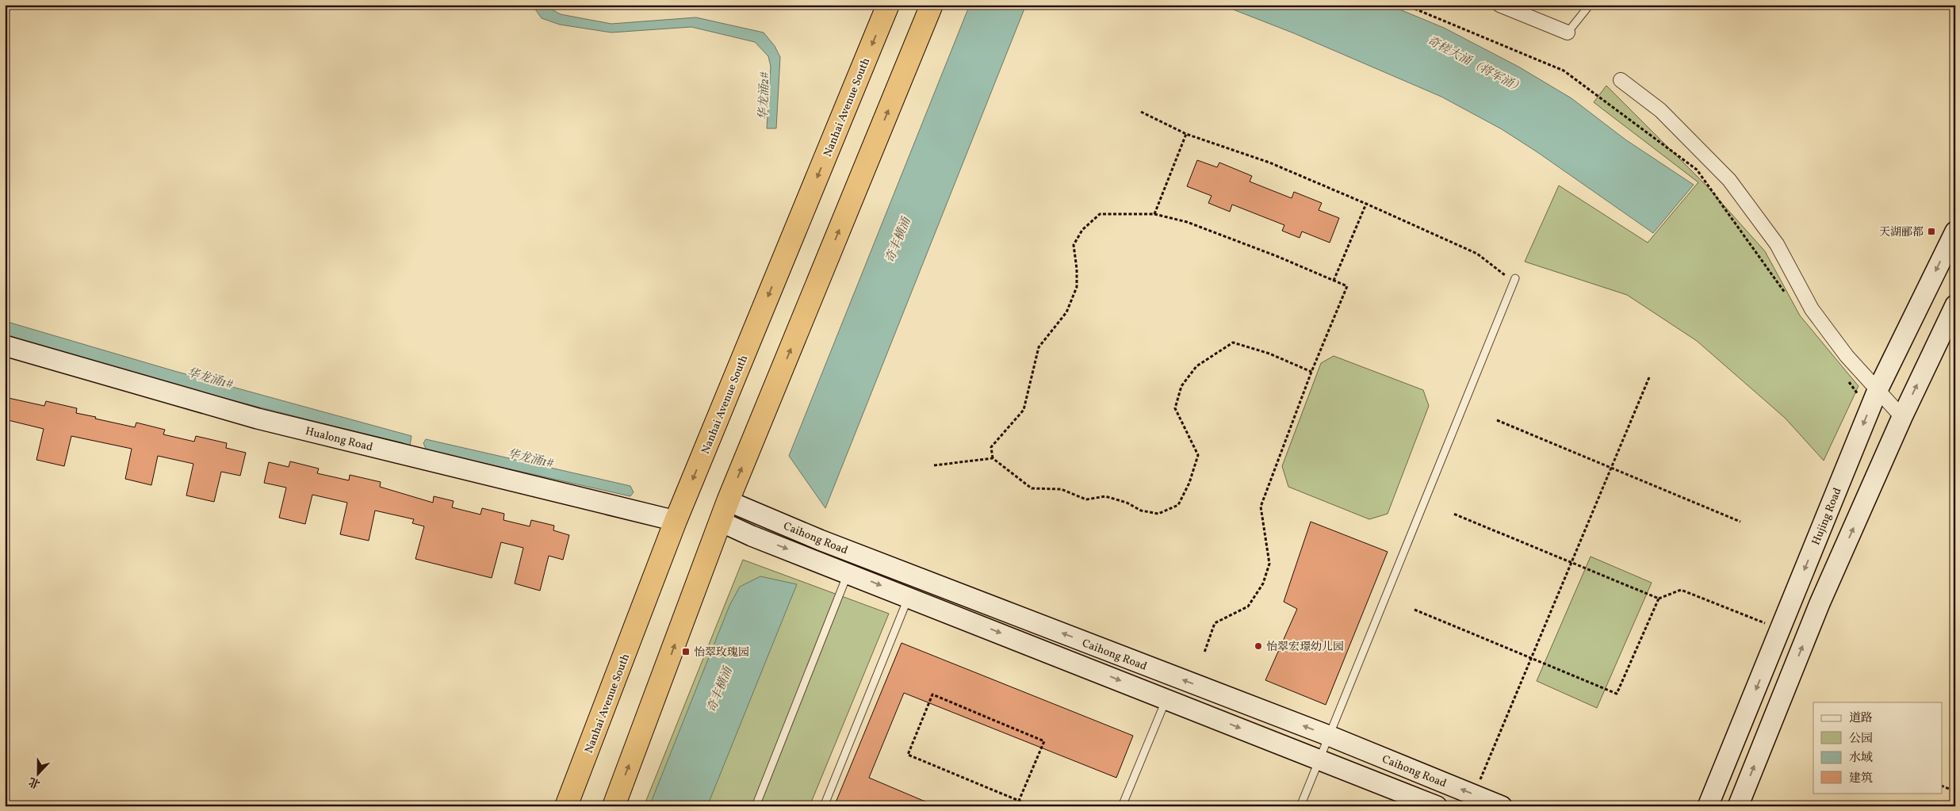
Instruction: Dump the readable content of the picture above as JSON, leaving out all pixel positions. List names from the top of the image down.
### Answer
{
  "streets": {
    "highway": ["Nanhai Avenue South"],
    "street": ["Hualong Road", "Hujing Road", "Caihong Road"]
  },
  "crossings": [
    ["Nanhai Avenue South", "Hualong Road"]
  ],
  "water": [
    "奇槎大涌（将军涌）",
    "华龙涌2#",
    "奇丰横涌",
    "华龙涌1#"
  ],
  "places": {
    "transit": ["天湖郦都", "怡翠玫瑰园"],
    "other": ["怡翠宏璟幼儿园"]
  },
  "legend": [
    "道路",
    "公园",
    "水域",
    "建筑"
  ],
  "north": "bottom"
}
